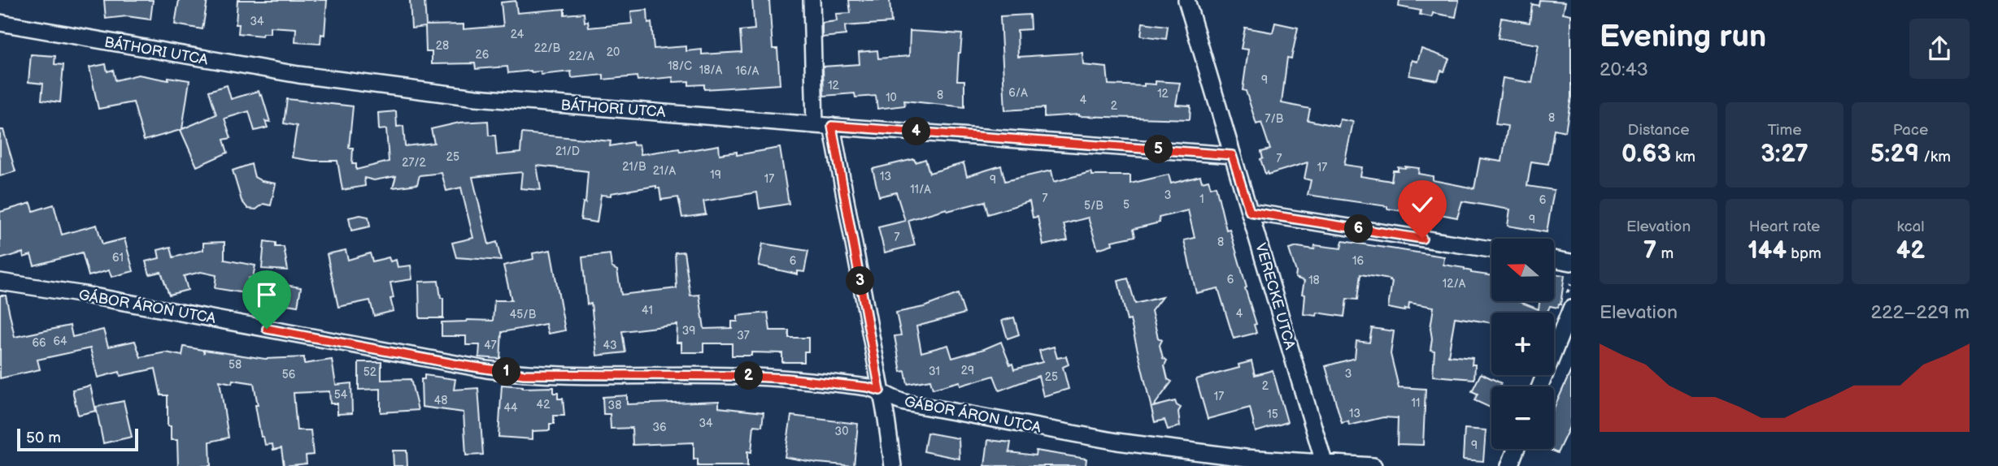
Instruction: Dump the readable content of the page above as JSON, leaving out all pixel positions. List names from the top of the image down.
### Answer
{
  "streets": {
    "street": ["BÁTHORI UTCA", "VERECKE UTCA", "GÁBOR ÁRON UTCA"]
  },
  "crossings": [
    ["BÁTHORI UTCA", "VERECKE UTCA"],
    ["VERECKE UTCA", "GÁBOR ÁRON UTCA"]
  ],
  "house_numbers": [
    "34",
    "24",
    "28",
    "22/B",
    "20",
    "26",
    "22/A",
    "18/C",
    "18/A",
    "16/A",
    "9",
    "12",
    "6/A",
    "12",
    "8",
    "10",
    "4",
    "2",
    "8",
    "7/B",
    "21/D",
    "25",
    "7",
    "27/2",
    "21/B",
    "17",
    "21/A",
    "19",
    "13",
    "17",
    "9",
    "11/A",
    "3",
    "7",
    "1",
    "6",
    "5",
    "5/B",
    "9",
    "7",
    "8",
    "61",
    "6",
    "16",
    "6",
    "18",
    "12/A",
    "41",
    "4",
    "45/B",
    "39",
    "37",
    "64",
    "66",
    "47",
    "43",
    "58",
    "29",
    "31",
    "52",
    "3",
    "56",
    "25",
    "2",
    "54",
    "17",
    "48",
    "11",
    "42",
    "38",
    "44",
    "13",
    "15",
    "34",
    "36",
    "30",
    "9"
  ],
  "scale_bar": "50 m",
  "north": "left",
  "page": {
    "heading": ["Evening run", "20:43"],
    "stats": [
      ["Distance", "0.63 km"],
      ["Time", "3:27"],
      ["Pace", "5:29 /km"],
      ["Elevation", "7 m"],
      ["Heart rate", "144 bpm"],
      ["kcal", "42"]
    ],
    "pins": [
      "4",
      "5",
      "6",
      "3",
      "1",
      "2"
    ],
    "map_buttons": ["+", "−"],
    "chart": ["Elevation", "222–229 m"],
    "scale": "50 m"
  }
}
